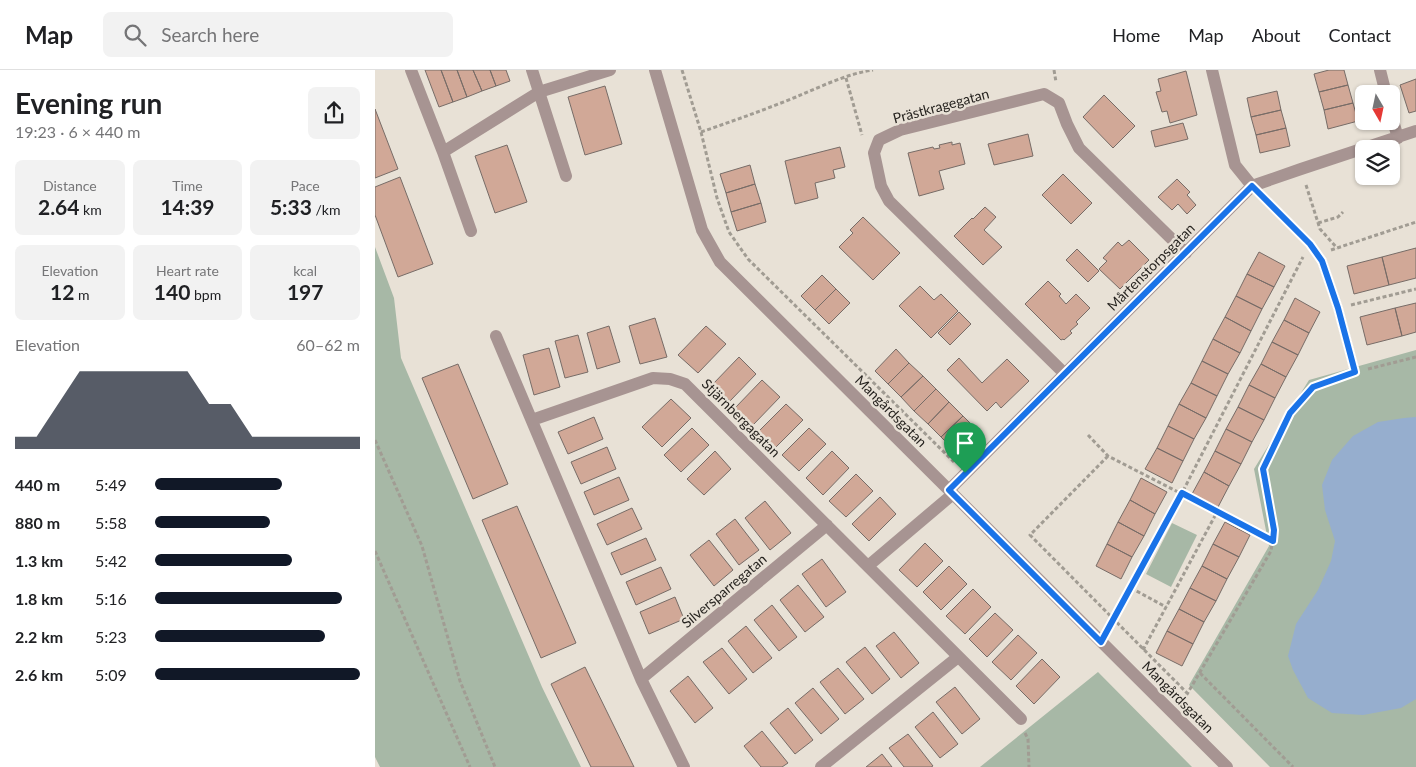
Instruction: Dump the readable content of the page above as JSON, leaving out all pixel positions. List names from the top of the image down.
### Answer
{
  "streets": {
    "street": [
      "Prästkragegatan",
      "Mårtenstorpsgatan",
      "Mangårdsgatan",
      "Stjärnbergagatan",
      "Silversparregatan"
    ]
  },
  "crossings": [
    ["Prästkragegatan", "Mårtenstorpsgatan"],
    ["Mårtenstorpsgatan", "Mangårdsgatan"],
    ["Stjärnbergagatan", "Silversparregatan"]
  ],
  "north": "bottom",
  "page": {
    "header": "Map",
    "search": "Search here",
    "nav": [
      "Home",
      "Map",
      "About",
      "Contact"
    ],
    "heading": ["Evening run", "19:23 · 6 × 440 m"],
    "stats": [
      ["Distance", "2.64 km"],
      ["Time", "14:39"],
      ["Pace", "5:33 /km"],
      ["Elevation", "12 m"],
      ["Heart rate", "140 bpm"],
      ["kcal", "197"]
    ],
    "chart": ["Elevation", "60–62 m"],
    "list": [
      {
        "name": "440 m",
        "note": "5:49"
      },
      {
        "name": "880 m",
        "note": "5:58"
      },
      {
        "name": "1.3 km",
        "note": "5:42"
      },
      {
        "name": "1.8 km",
        "note": "5:16"
      },
      {
        "name": "2.2 km",
        "note": "5:23"
      },
      {
        "name": "2.6 km",
        "note": "5:09"
      }
    ]
  }
}
